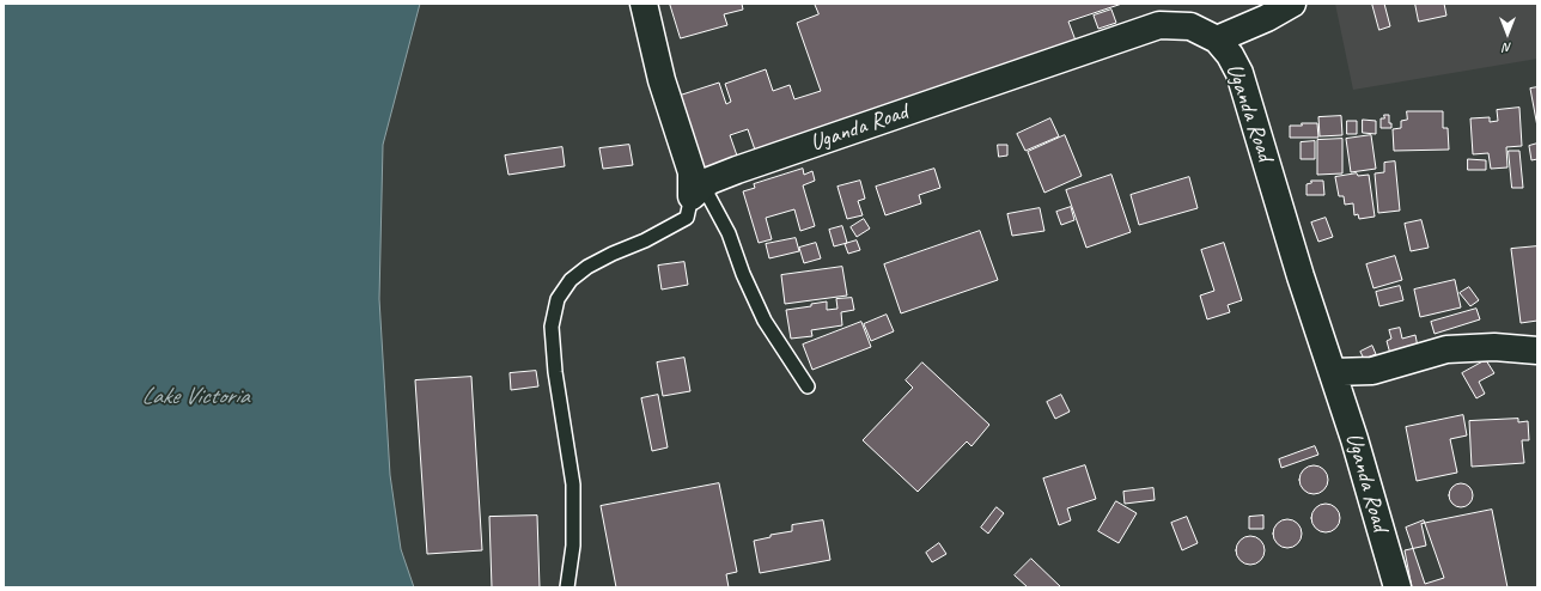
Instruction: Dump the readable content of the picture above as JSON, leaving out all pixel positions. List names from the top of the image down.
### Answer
{
  "streets": {
    "street": ["Uganda Road"]
  },
  "water": ["Lake Victoria"],
  "north": "bottom"
}
